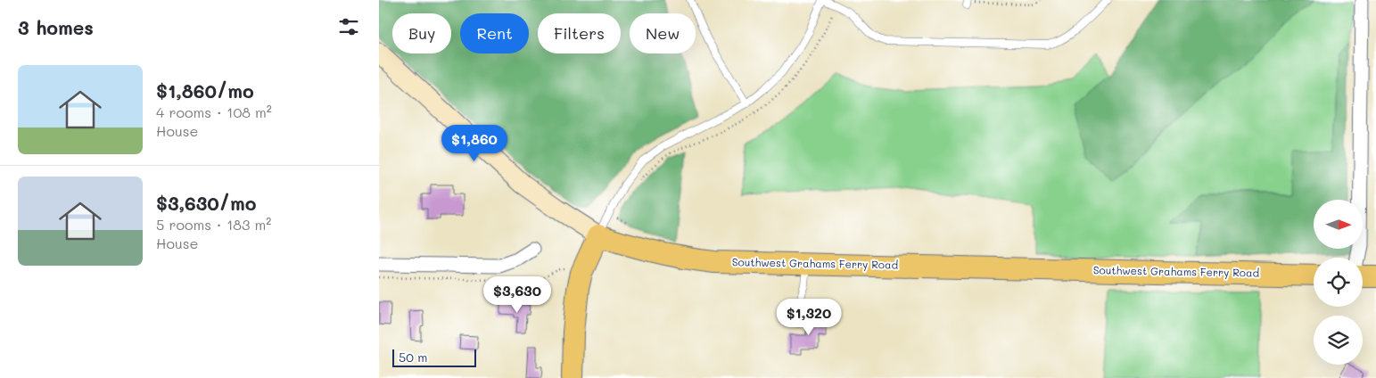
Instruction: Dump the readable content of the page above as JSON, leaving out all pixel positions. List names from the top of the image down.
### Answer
{
  "streets": {
    "main road": ["Southwest Grahams Ferry Road"]
  },
  "scale_bar": "50 m",
  "north": "right",
  "page": {
    "heading": "3 homes",
    "chip": [
      "Buy",
      "Rent",
      "Filters",
      "New"
    ],
    "list": [
      {
        "name": "$1,860/mo",
        "note": "4 rooms · 108 m² · House"
      },
      {
        "name": "$3,630/mo",
        "note": "5 rooms · 183 m² · House"
      }
    ],
    "price": ["$1,860", "$3,630", "$1,320"],
    "scale": "50 m"
  }
}
